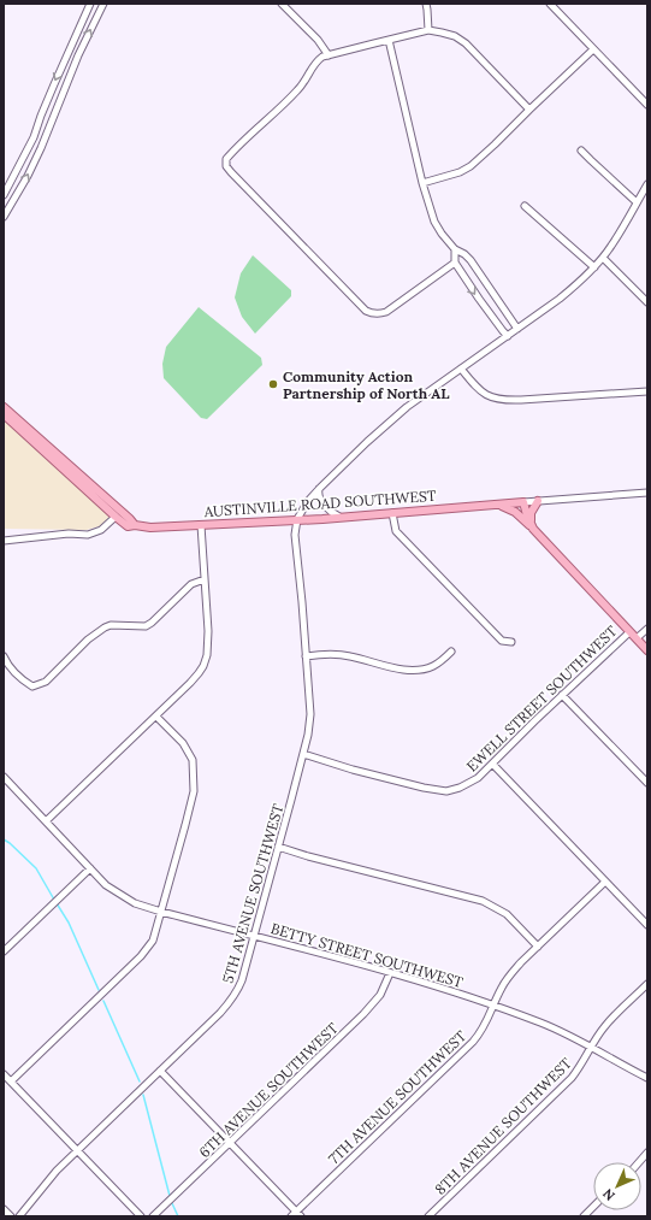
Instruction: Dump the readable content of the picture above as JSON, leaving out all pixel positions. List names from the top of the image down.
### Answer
{
  "streets": {
    "main road": ["AUSTINVILLE ROAD SOUTHWEST"],
    "street": [
      "EWELL STREET SOUTHWEST",
      "5TH AVENUE SOUTHWEST",
      "BETTY STREET SOUTHWEST",
      "6TH AVENUE SOUTHWEST",
      "7TH AVENUE SOUTHWEST",
      "8TH AVENUE SOUTHWEST"
    ]
  },
  "crossings": [
    ["AUSTINVILLE ROAD SOUTHWEST", "5TH AVENUE SOUTHWEST"],
    ["EWELL STREET SOUTHWEST", "5TH AVENUE SOUTHWEST"],
    ["5TH AVENUE SOUTHWEST", "BETTY STREET SOUTHWEST"],
    ["BETTY STREET SOUTHWEST", "6TH AVENUE SOUTHWEST"],
    ["BETTY STREET SOUTHWEST", "7TH AVENUE SOUTHWEST"],
    ["BETTY STREET SOUTHWEST", "8TH AVENUE SOUTHWEST"]
  ],
  "places": ["Community Action Partnership of North AL"],
  "north": "bottom left"
}
